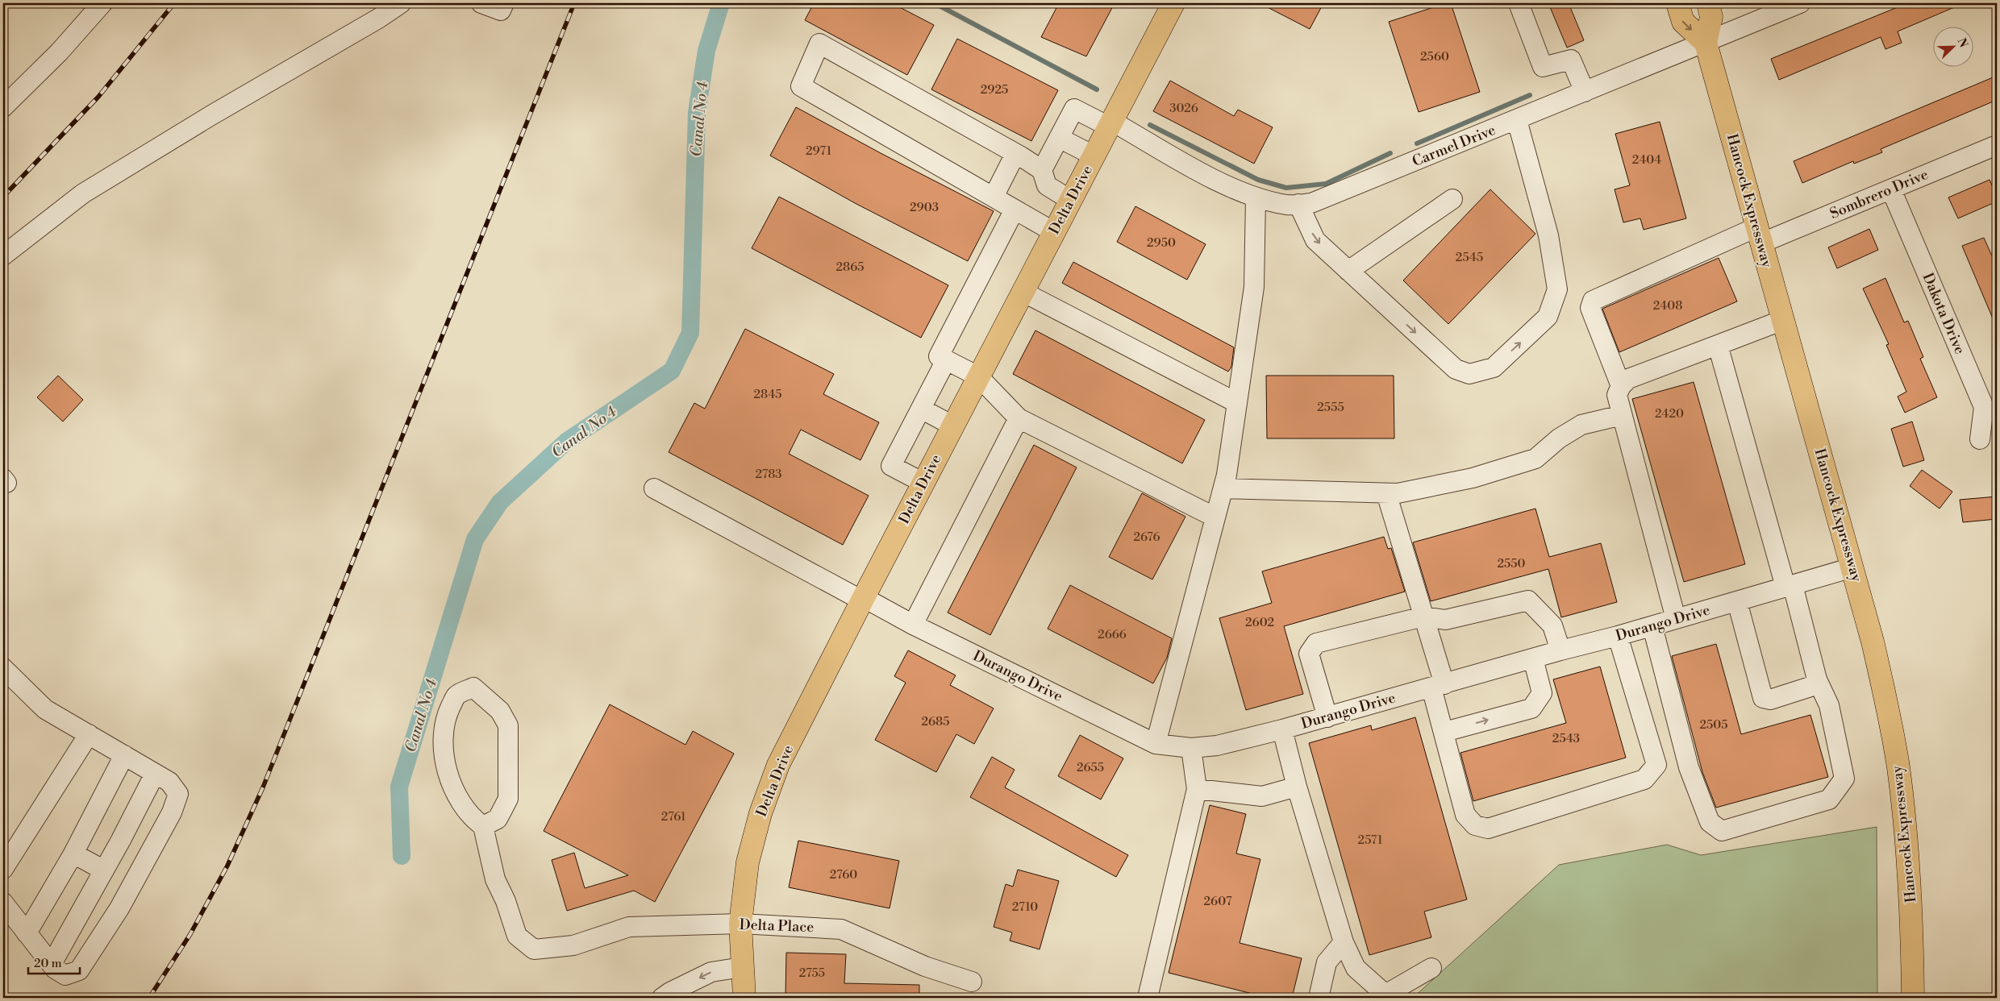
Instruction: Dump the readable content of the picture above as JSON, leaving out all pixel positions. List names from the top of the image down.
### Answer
{
  "streets": {
    "main road": ["Delta Drive", "Hancock Expressway"],
    "street": [
      "Carmel Drive",
      "Sombrero Drive",
      "Dakota Drive",
      "Durango Drive",
      "Delta Place"
    ]
  },
  "crossings": [
    ["Carmel Drive", "Delta Drive"],
    ["Carmel Drive", "Hancock Expressway"],
    ["Sombrero Drive", "Hancock Expressway"],
    ["Sombrero Drive", "Dakota Drive"],
    ["Delta Drive", "Durango Drive"],
    ["Delta Drive", "Delta Place"],
    ["Hancock Expressway", "Durango Drive"]
  ],
  "water": ["Canal No 4"],
  "house_numbers": [
    "2560",
    "2925",
    "3026",
    "2971",
    "2404",
    "2903",
    "2950",
    "2545",
    "2865",
    "2408",
    "2845",
    "2555",
    "2420",
    "2783",
    "2676",
    "2550",
    "2602",
    "2666",
    "2685",
    "2505",
    "2543",
    "2655",
    "2761",
    "2571",
    "2760",
    "2607",
    "2710",
    "2755"
  ],
  "scale_bar": "20 m",
  "north": "top right"
}
